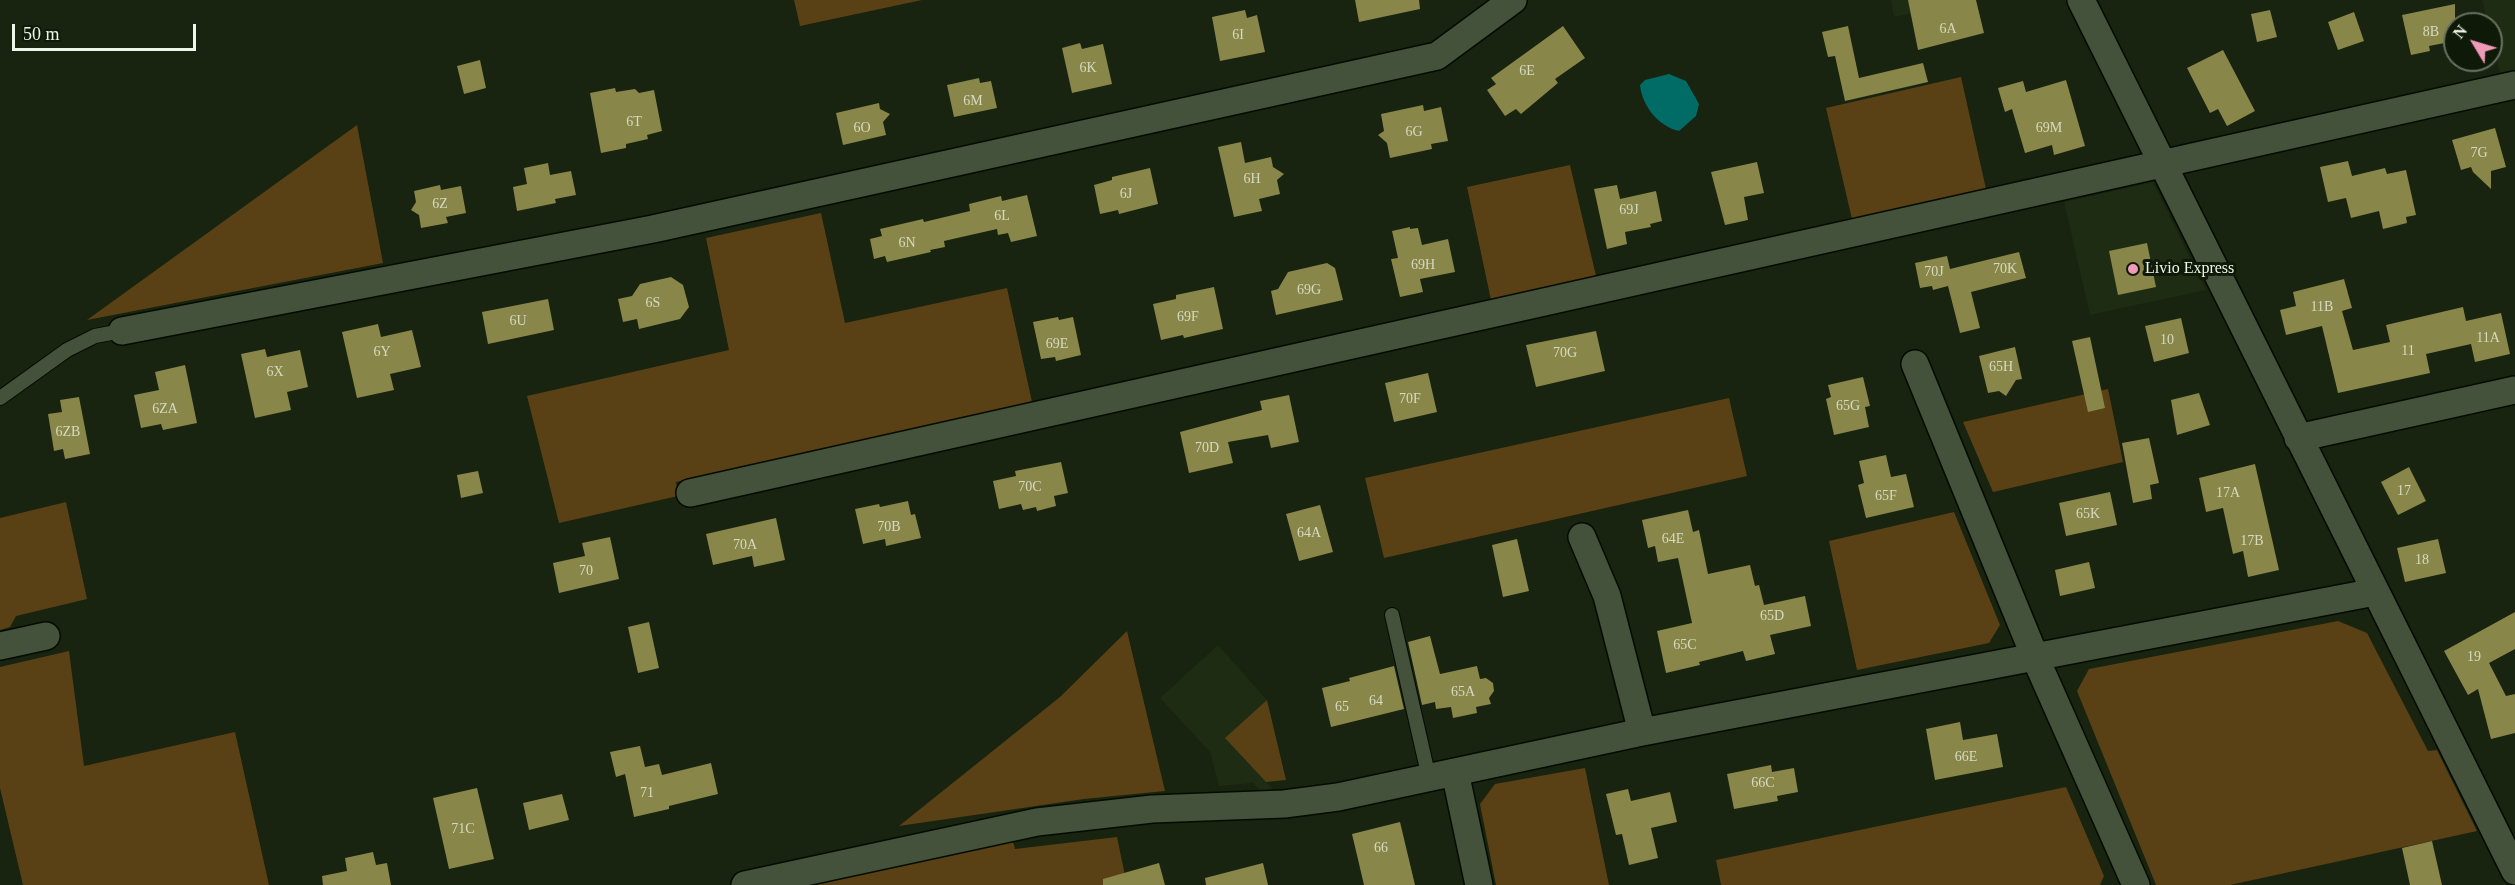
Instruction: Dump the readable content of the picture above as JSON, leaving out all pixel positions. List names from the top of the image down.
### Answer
{
  "places": ["Livio Express"],
  "house_numbers": [
    "6A",
    "8B",
    "6I",
    "6K",
    "6E",
    "6M",
    "6T",
    "6O",
    "69M",
    "6G",
    "7G",
    "6H",
    "6J",
    "6Z",
    "69J",
    "6L",
    "6N",
    "69H",
    "70K",
    "70J",
    "69G",
    "6S",
    "11B",
    "69F",
    "6U",
    "11A",
    "10",
    "69E",
    "11",
    "6Y",
    "70G",
    "65H",
    "6X",
    "70F",
    "65G",
    "6ZA",
    "6ZB",
    "70D",
    "70C",
    "17",
    "17A",
    "65F",
    "65K",
    "70B",
    "64A",
    "64E",
    "17B",
    "70A",
    "18",
    "70",
    "65D",
    "65C",
    "19",
    "65A",
    "64",
    "65",
    "66E",
    "66C",
    "71",
    "71C",
    "66"
  ],
  "scale_bar": "50 m",
  "north": "top left"
}
